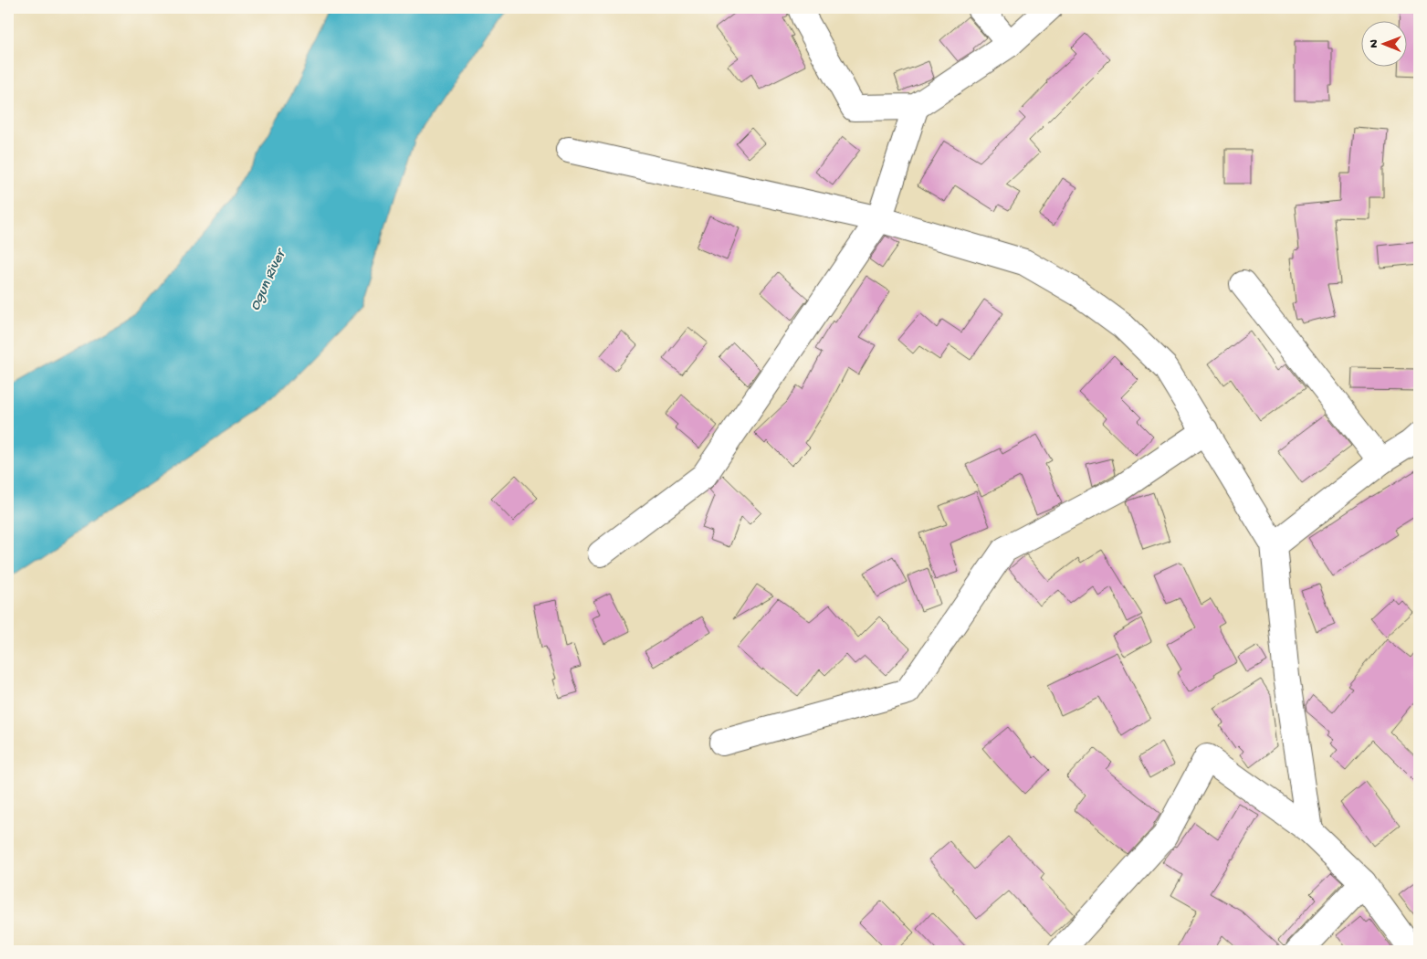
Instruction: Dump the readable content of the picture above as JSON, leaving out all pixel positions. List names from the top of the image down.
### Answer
{
  "water": ["Ogun River"],
  "north": "left"
}
